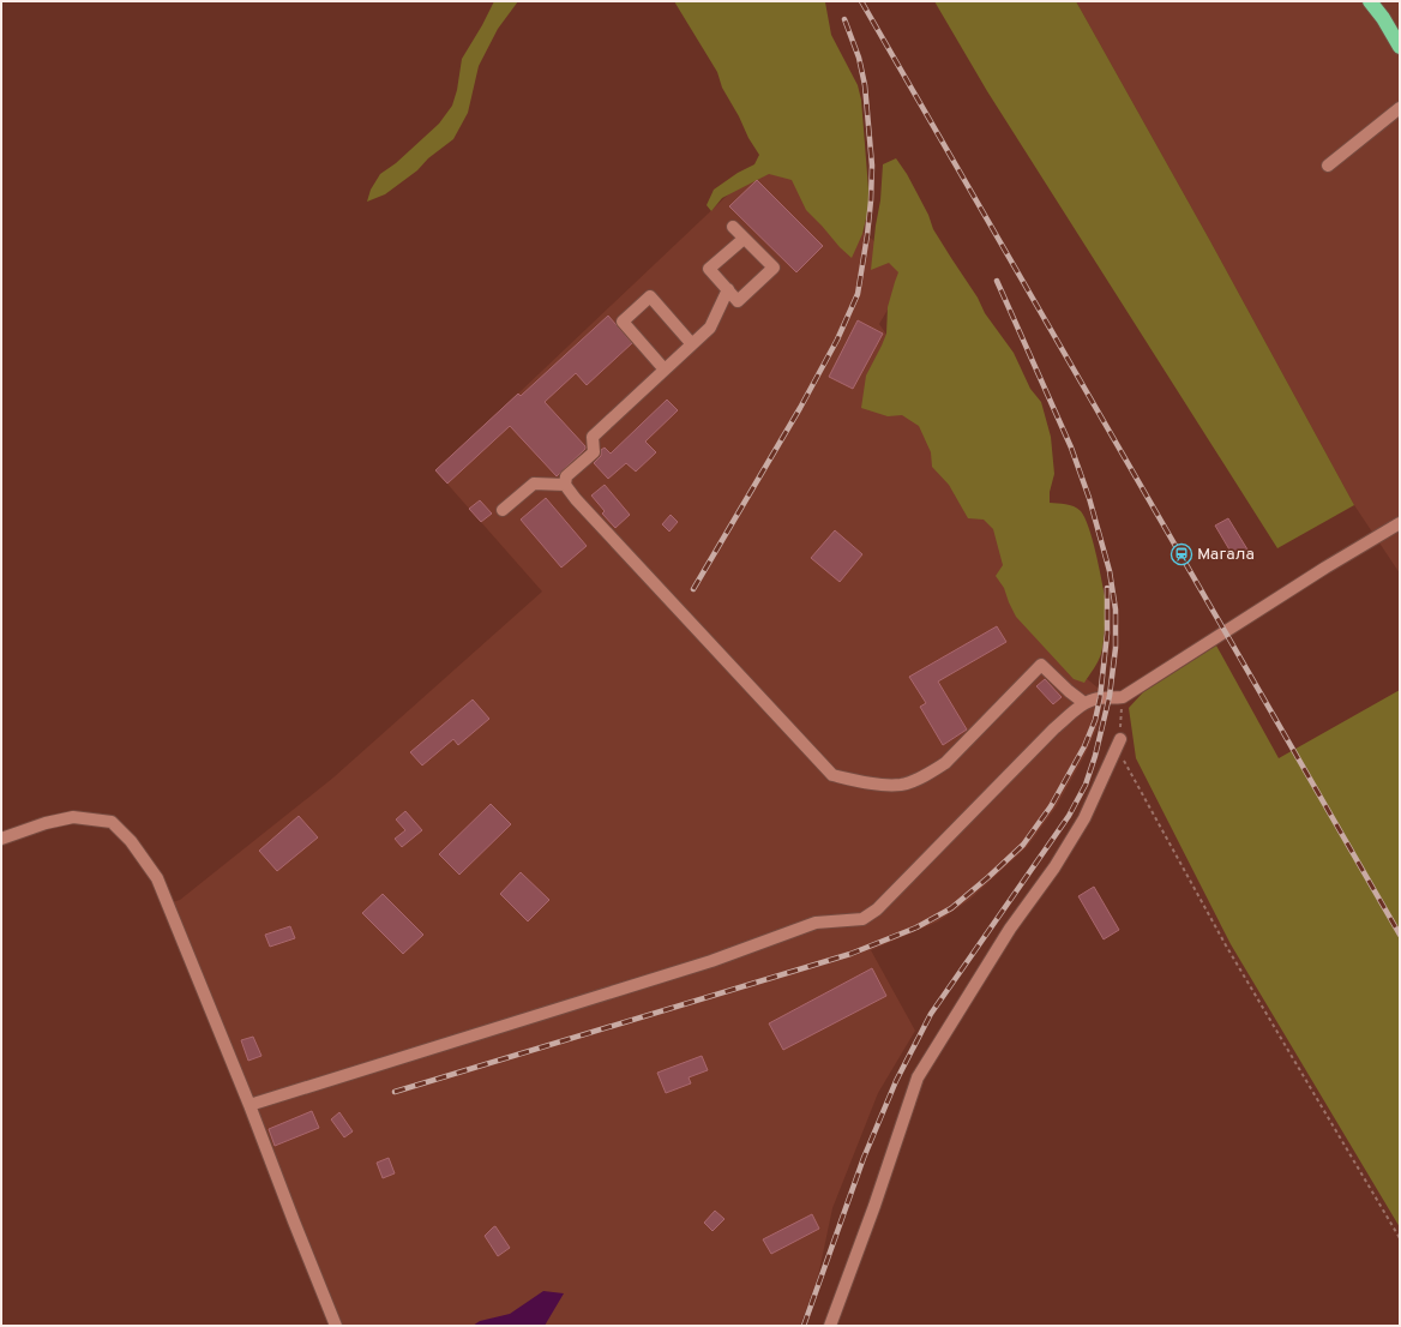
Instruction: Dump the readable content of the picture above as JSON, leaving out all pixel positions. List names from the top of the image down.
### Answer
{
  "places": {
    "station": ["Магала"]
  }
}
